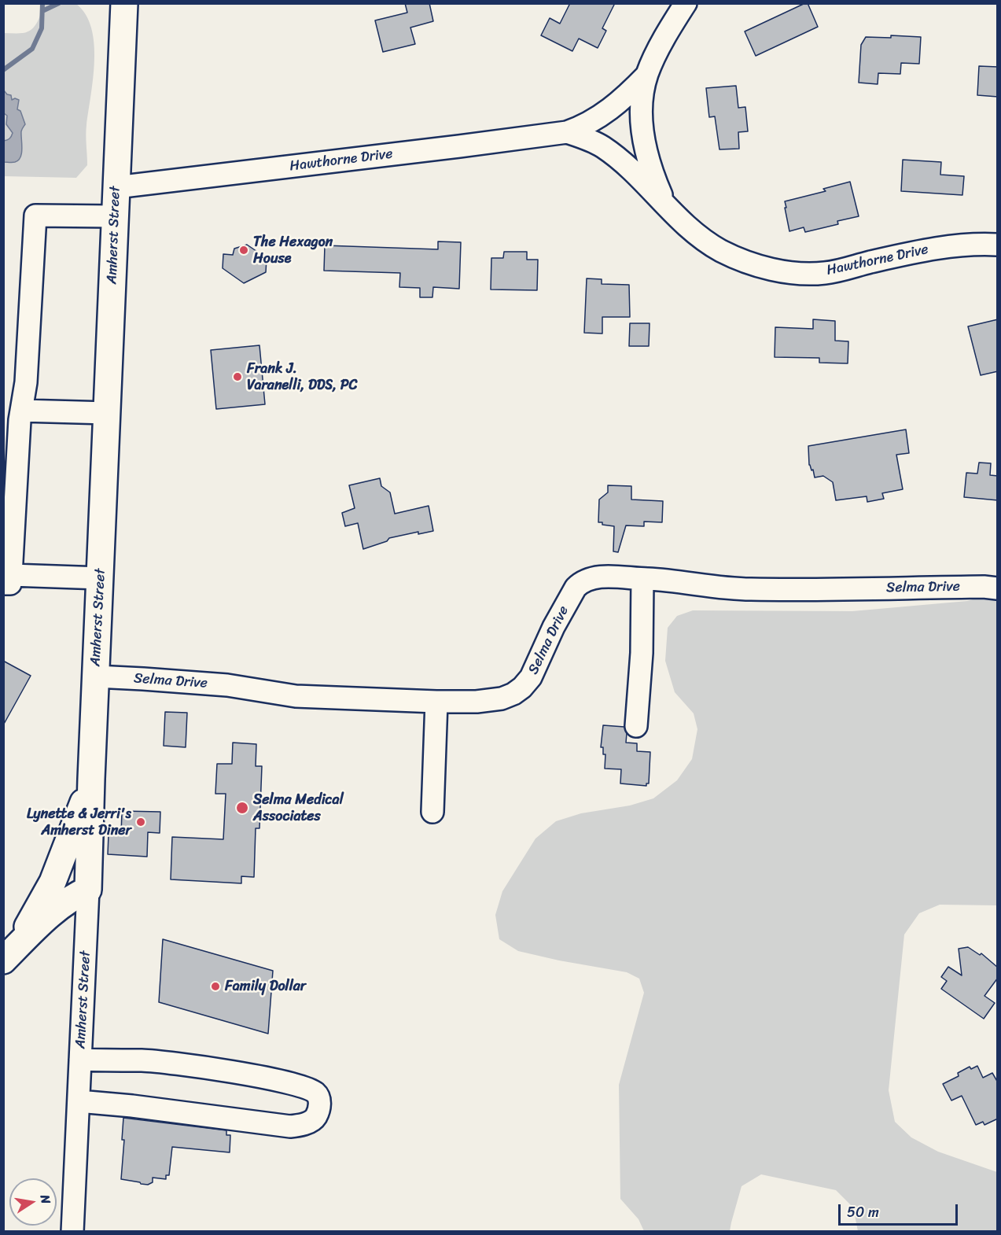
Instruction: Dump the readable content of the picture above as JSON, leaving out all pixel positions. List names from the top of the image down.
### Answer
{
  "streets": {
    "main road": ["Amherst Street"],
    "street": ["Hawthorne Drive", "Selma Drive"]
  },
  "crossings": [
    ["Hawthorne Drive", "Amherst Street"],
    ["Amherst Street", "Selma Drive"]
  ],
  "places": [
    "The Hexagon House",
    "Frank J. Varanelli, DDS, PC",
    "Selma Medical Associates",
    "Lynette & Jerri's Amherst Diner",
    "Family Dollar"
  ],
  "scale_bar": "50 m",
  "north": "right"
}
